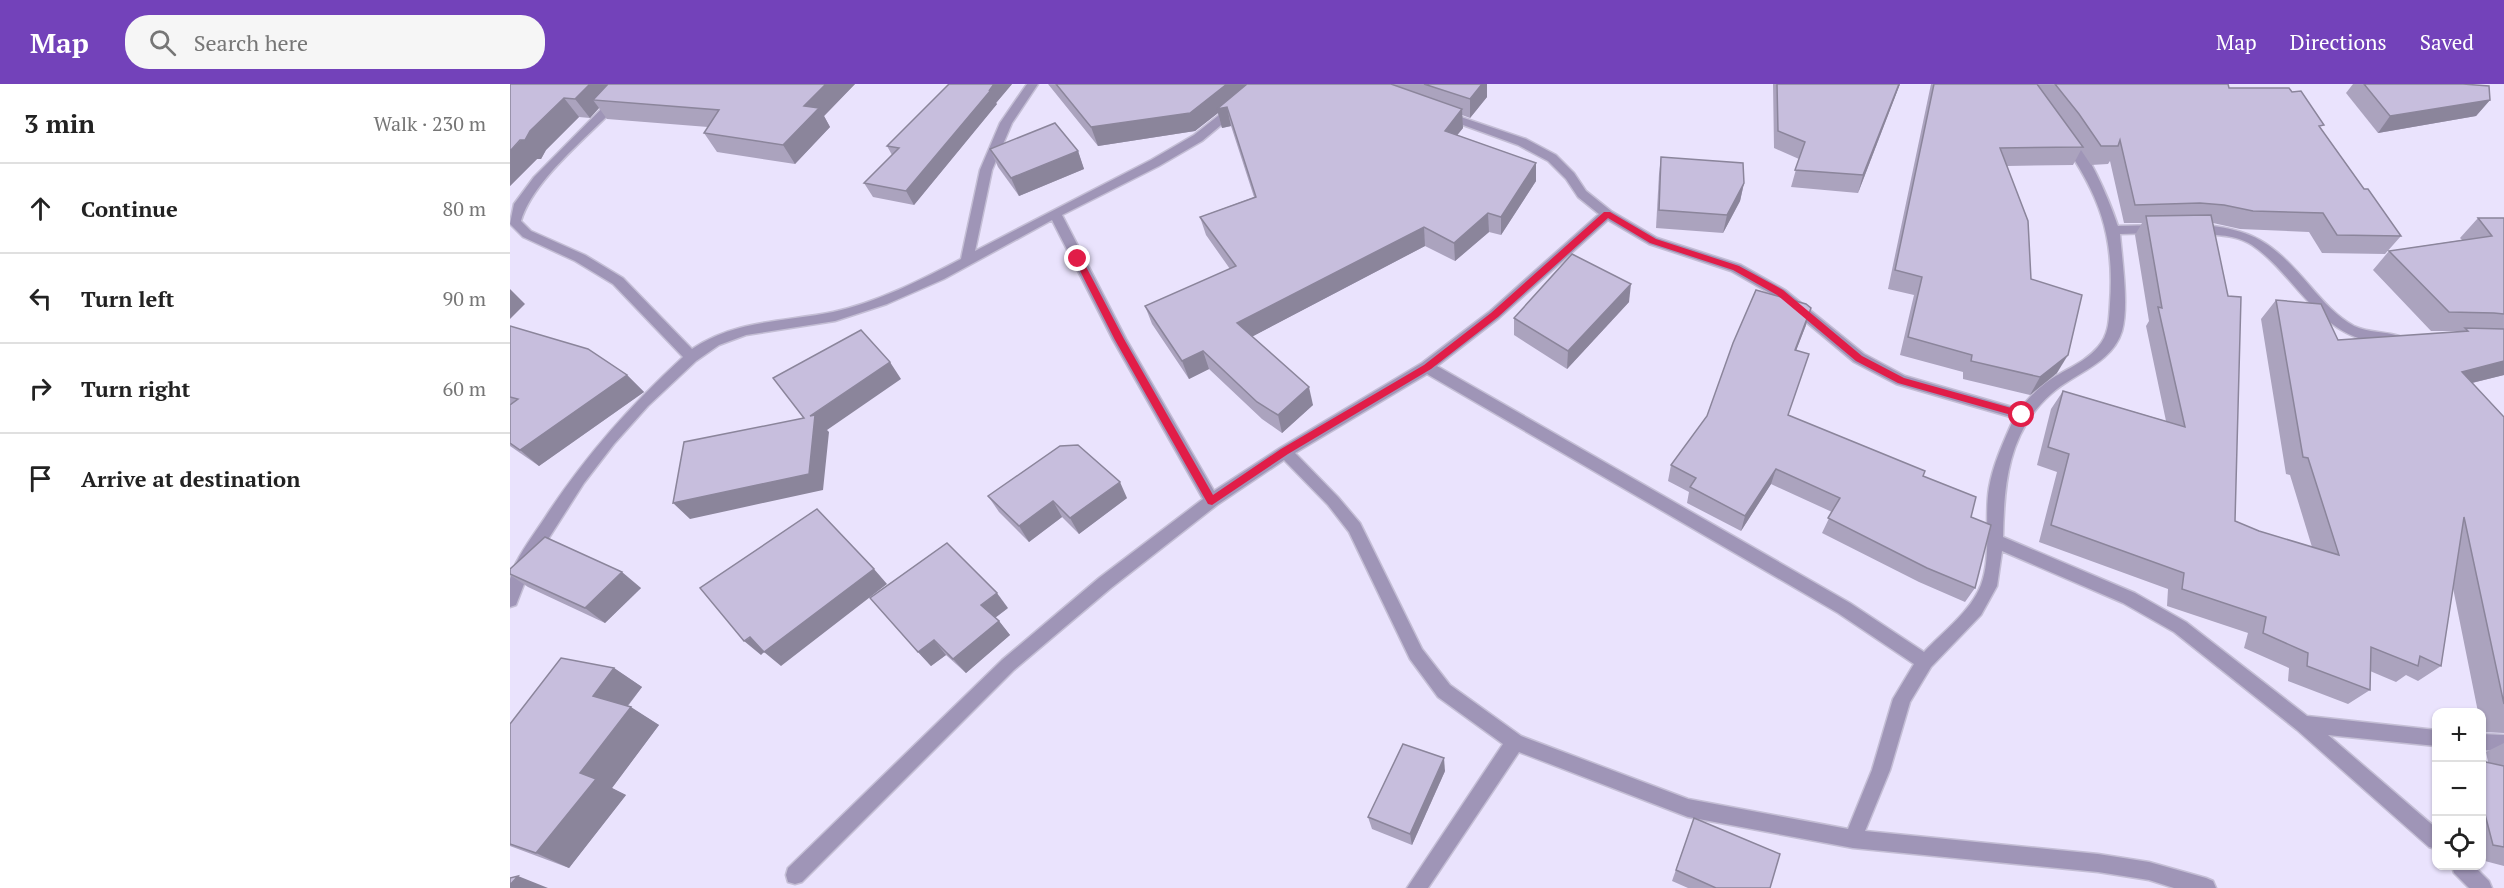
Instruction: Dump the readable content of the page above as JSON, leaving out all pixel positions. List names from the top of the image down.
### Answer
{
  "page": {
    "header": "Map",
    "search": "Search here",
    "nav": ["Map", "Directions", "Saved"],
    "heading": ["3 min", "Walk · 230 m"],
    "list": [
      ["Continue", "80 m"],
      ["Turn left", "90 m"],
      ["Turn right", "60 m"],
      "Arrive at destination"
    ],
    "map_buttons": ["+", "−"]
  }
}
